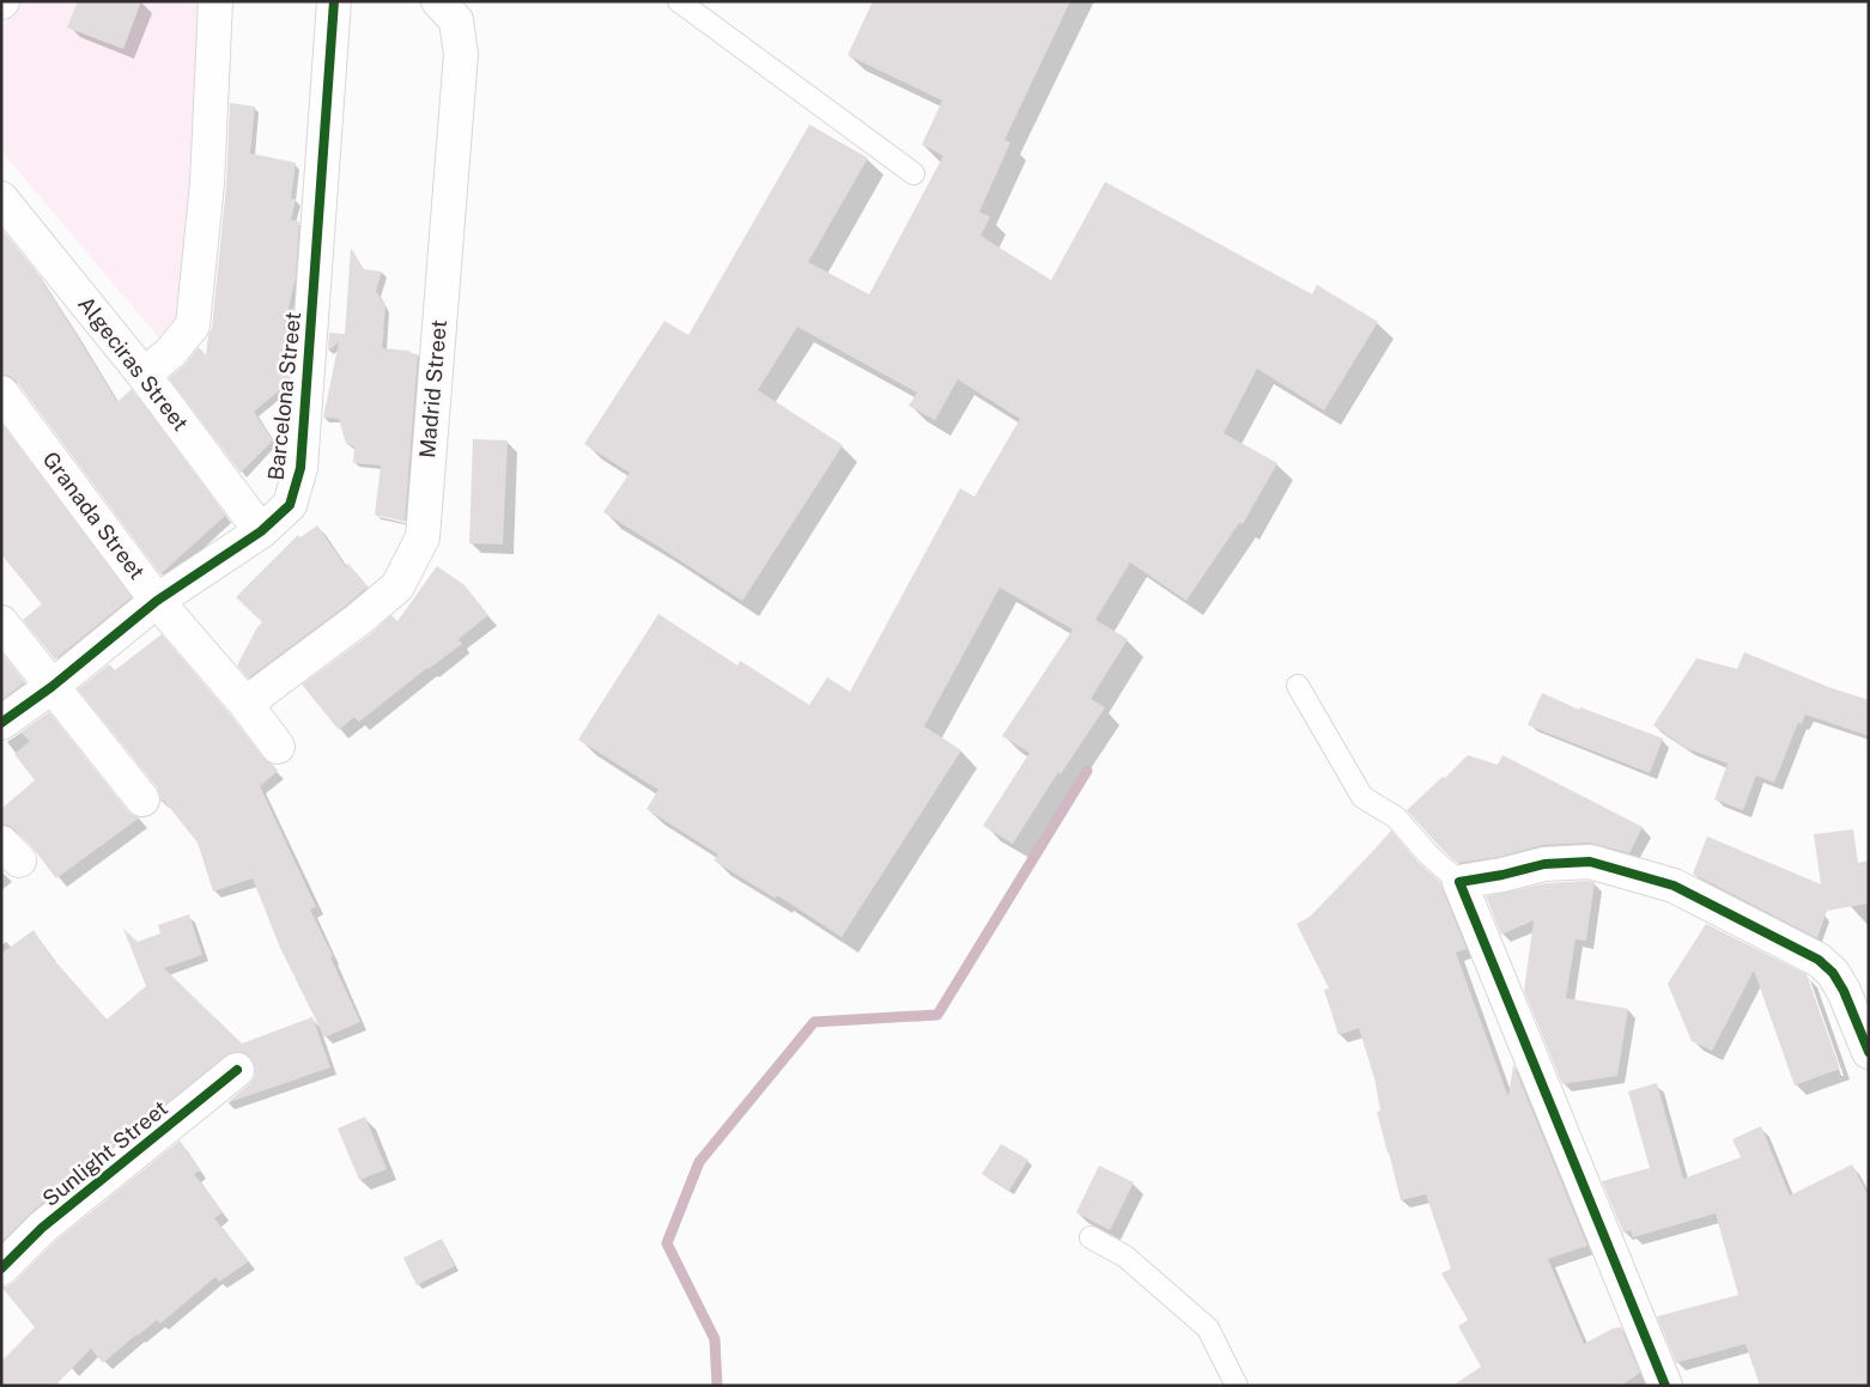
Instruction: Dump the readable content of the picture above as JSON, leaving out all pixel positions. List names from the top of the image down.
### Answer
{
  "streets": {
    "street": [
      "Algeciras Street",
      "Madrid Street",
      "Barcelona Street",
      "Granada Street",
      "Sunlight Street"
    ]
  },
  "crossings": [
    ["Algeciras Street", "Barcelona Street"],
    ["Madrid Street", "Granada Street"],
    ["Barcelona Street", "Granada Street"]
  ]
}
